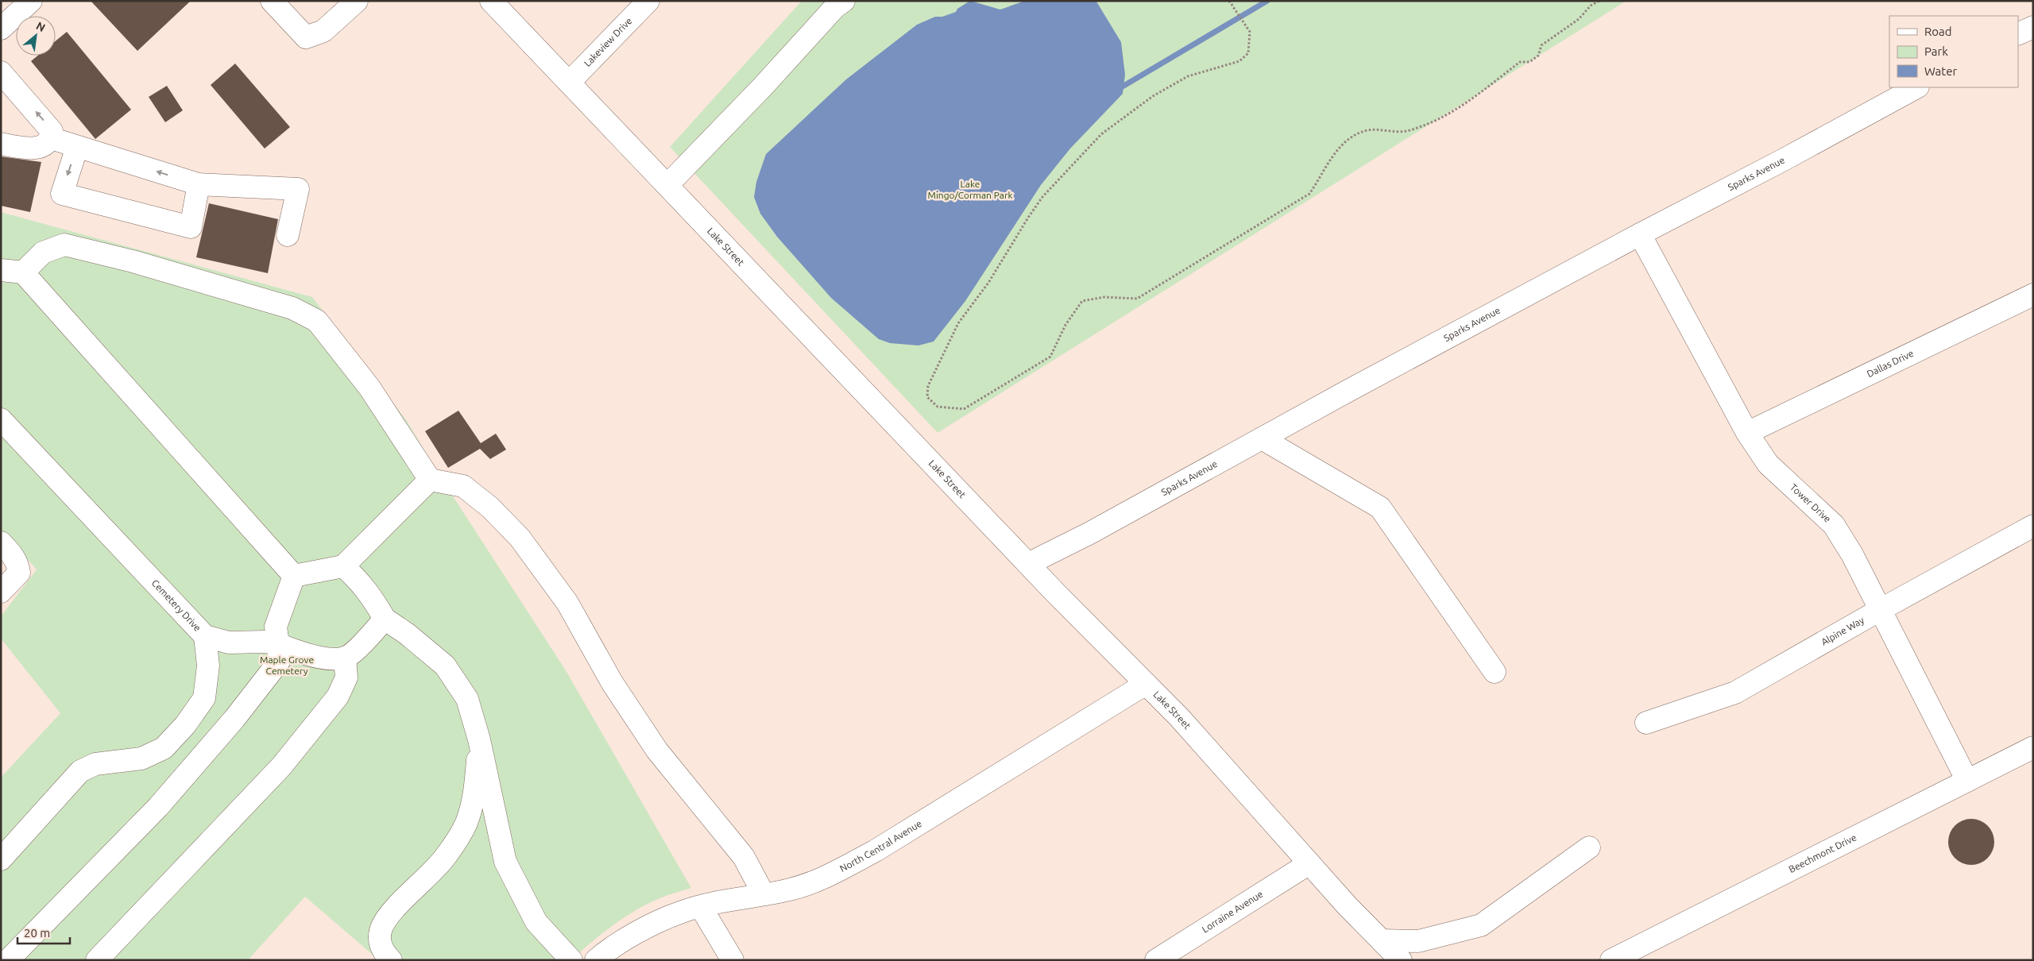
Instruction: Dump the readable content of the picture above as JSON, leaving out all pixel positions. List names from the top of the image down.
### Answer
{
  "streets": {
    "street": [
      "Lakeview Drive",
      "Sparks Avenue",
      "Lake Street",
      "Dallas Drive",
      "Tower Drive",
      "Cemetery Drive",
      "Alpine Way",
      "North Central Avenue",
      "Beechmont Drive",
      "Lorraine Avenue"
    ]
  },
  "crossings": [
    ["Lakeview Drive", "Lake Street"],
    ["Sparks Avenue", "Lake Street"],
    ["Sparks Avenue", "Tower Drive"],
    ["Lake Street", "North Central Avenue"],
    ["Lake Street", "Lorraine Avenue"],
    ["Dallas Drive", "Tower Drive"],
    ["Tower Drive", "Alpine Way"],
    ["Tower Drive", "Beechmont Drive"]
  ],
  "parks": ["Lake Mingo/Corman Park", "Maple Grove Cemetery"],
  "legend": ["Road", "Park", "Water"],
  "scale_bar": "20 m",
  "north": "top right"
}
